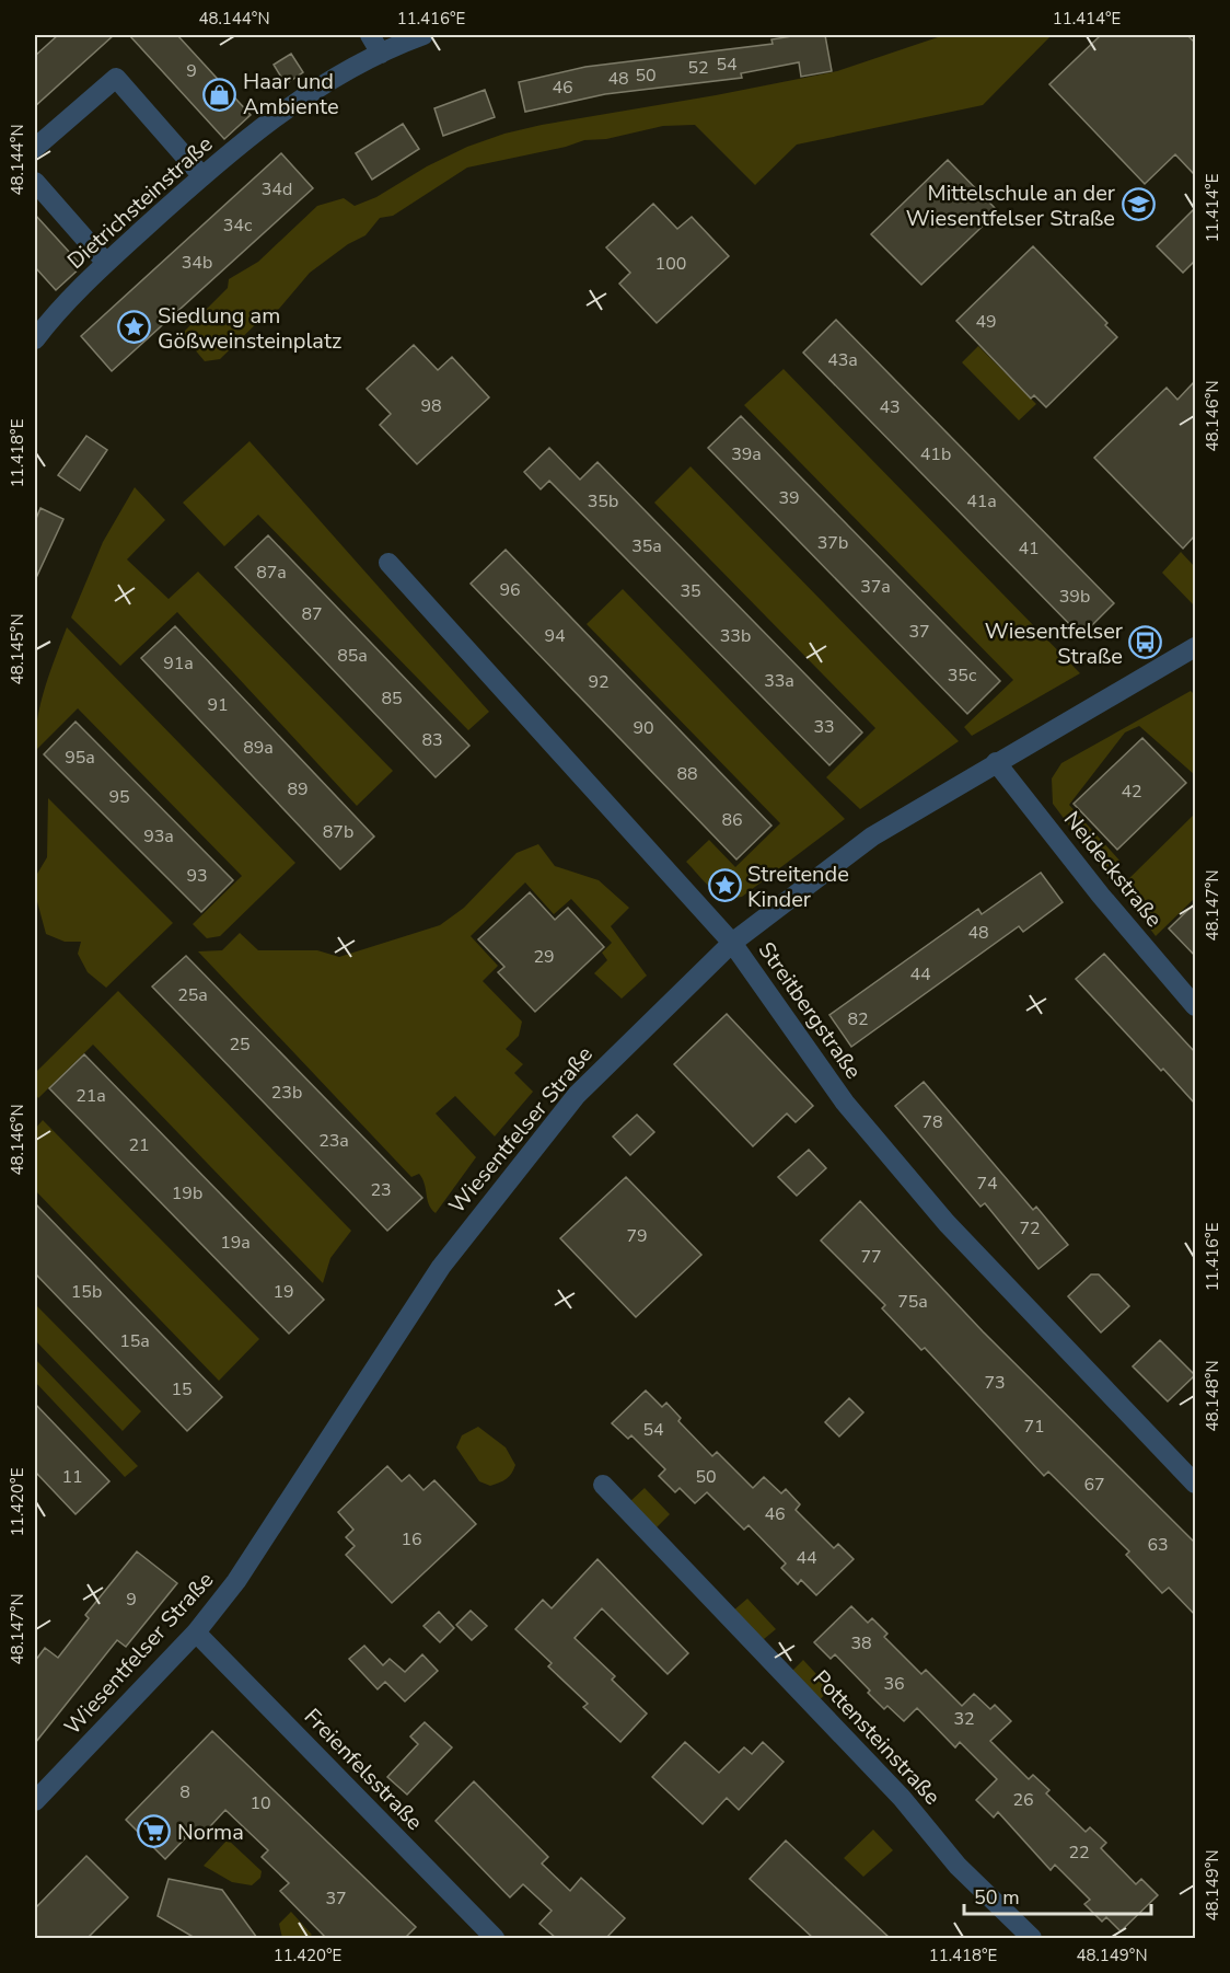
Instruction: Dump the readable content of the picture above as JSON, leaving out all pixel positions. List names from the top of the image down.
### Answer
{
  "streets": {
    "street": [
      "Dietrichsteinstraße",
      "Neideckstraße",
      "Streitbergstraße",
      "Wiesentfelser Straße",
      "Pottensteinstraße",
      "Freienfelsstraße"
    ]
  },
  "crossings": [
    ["Neideckstraße", "Wiesentfelser Straße"],
    ["Streitbergstraße", "Wiesentfelser Straße"],
    ["Wiesentfelser Straße", "Freienfelsstraße"]
  ],
  "places": {
    "shop": ["Haar und Ambiente"],
    "school or university": ["Mittelschule an der Wiesentfelser Straße"],
    "place": ["Siedlung am Gößweinsteinplatz", "Streitende Kinder"],
    "bus stop": ["Wiesentfelser Straße"],
    "supermarket": ["Norma"]
  },
  "house_numbers": [
    "54",
    "52",
    "9",
    "50",
    "48",
    "46",
    "34d",
    "34c",
    "34b",
    "100",
    "49",
    "43a",
    "98",
    "43",
    "39a",
    "41b",
    "39",
    "35b",
    "41a",
    "37b",
    "35a",
    "41",
    "87a",
    "37a",
    "96",
    "35",
    "39b",
    "87",
    "37",
    "94",
    "33b",
    "85a",
    "91a",
    "35c",
    "33a",
    "92",
    "85",
    "91",
    "33",
    "90",
    "83",
    "89a",
    "95a",
    "88",
    "89",
    "42",
    "95",
    "86",
    "87b",
    "93a",
    "93",
    "48",
    "29",
    "44",
    "25a",
    "82",
    "25",
    "23b",
    "21a",
    "78",
    "23a",
    "21",
    "74",
    "23",
    "19b",
    "72",
    "79",
    "19a",
    "77",
    "15b",
    "19",
    "75a",
    "15a",
    "73",
    "15",
    "71",
    "54",
    "11",
    "50",
    "67",
    "46",
    "16",
    "63",
    "44",
    "9",
    "38",
    "36",
    "32",
    "8",
    "26",
    "10",
    "22",
    "37"
  ],
  "scale_bar": "50 m",
  "coordinates": [
    "48.144°N",
    "11.416°E",
    "11.414°E",
    "48.146°N",
    "11.418°E",
    "48.145°N",
    "48.147°N",
    "48.148°N",
    "11.420°E",
    "48.149°N"
  ]
}
